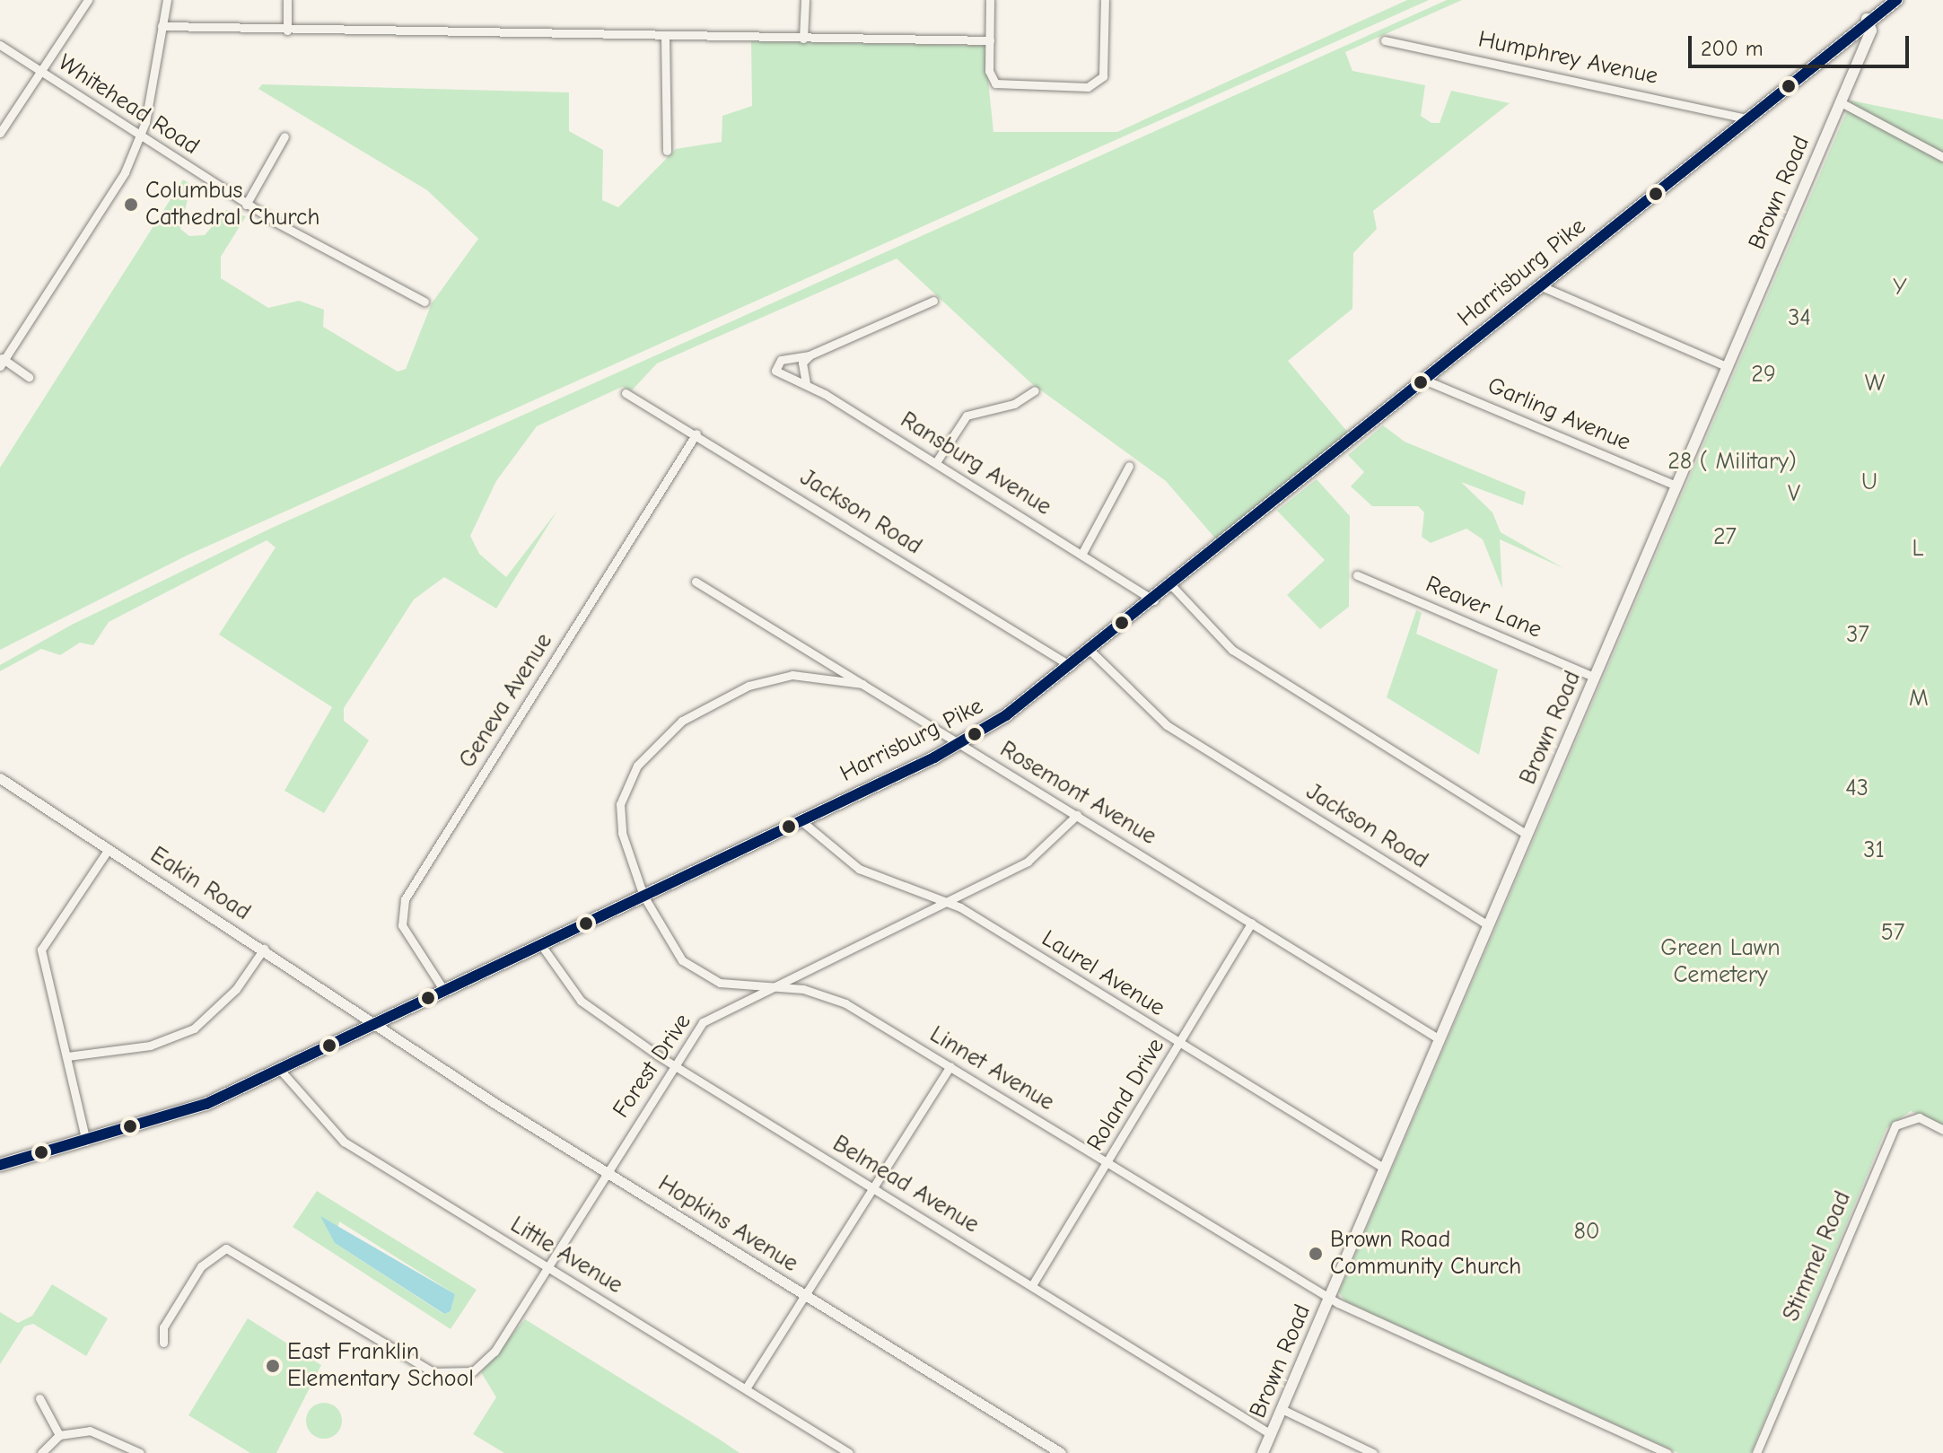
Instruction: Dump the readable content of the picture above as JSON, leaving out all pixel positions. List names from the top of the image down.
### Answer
{
  "streets": {
    "main road": ["Brown Road", "Harrisburg Pike"],
    "street": [
      "Humphrey Avenue",
      "Whitehead Road",
      "Garling Avenue",
      "Ransburg Avenue",
      "Jackson Road",
      "Reaver Lane",
      "Geneva Avenue",
      "Rosemont Avenue",
      "Eakin Road",
      "Laurel Avenue",
      "Forest Drive",
      "Linnet Avenue",
      "Roland Drive",
      "Belmead Avenue",
      "Hopkins Avenue",
      "Little Avenue",
      "Stimmel Road"
    ]
  },
  "crossings": [
    ["Humphrey Avenue", "Harrisburg Pike"],
    ["Brown Road", "Harrisburg Pike"],
    ["Brown Road", "Garling Avenue"],
    ["Brown Road", "Jackson Road"],
    ["Brown Road", "Reaver Lane"],
    ["Brown Road", "Rosemont Avenue"],
    ["Brown Road", "Laurel Avenue"],
    ["Brown Road", "Linnet Avenue"],
    ["Brown Road", "Belmead Avenue"],
    ["Harrisburg Pike", "Garling Avenue"],
    ["Harrisburg Pike", "Ransburg Avenue"],
    ["Harrisburg Pike", "Jackson Road"],
    ["Harrisburg Pike", "Geneva Avenue"],
    ["Harrisburg Pike", "Rosemont Avenue"],
    ["Harrisburg Pike", "Eakin Road"],
    ["Harrisburg Pike", "Laurel Avenue"],
    ["Harrisburg Pike", "Linnet Avenue"],
    ["Harrisburg Pike", "Belmead Avenue"],
    ["Harrisburg Pike", "Hopkins Avenue"],
    ["Harrisburg Pike", "Little Avenue"],
    ["Jackson Road", "Geneva Avenue"],
    ["Rosemont Avenue", "Forest Drive"],
    ["Rosemont Avenue", "Linnet Avenue"],
    ["Rosemont Avenue", "Roland Drive"],
    ["Eakin Road", "Hopkins Avenue"],
    ["Laurel Avenue", "Forest Drive"],
    ["Laurel Avenue", "Roland Drive"],
    ["Forest Drive", "Linnet Avenue"],
    ["Forest Drive", "Belmead Avenue"],
    ["Forest Drive", "Hopkins Avenue"],
    ["Forest Drive", "Little Avenue"],
    ["Linnet Avenue", "Roland Drive"],
    ["Roland Drive", "Belmead Avenue"]
  ],
  "parks": [
    "Y",
    "34",
    "29",
    "W",
    "28 ( Military)",
    "U",
    "V",
    "27",
    "L",
    "37",
    "M",
    "43",
    "31",
    "57",
    "Green Lawn Cemetery",
    "80"
  ],
  "places": ["Columbus Cathedral Church", "Brown Road Community Church", "East Franklin Elementary School"],
  "scale_bar": "200 m"
}
